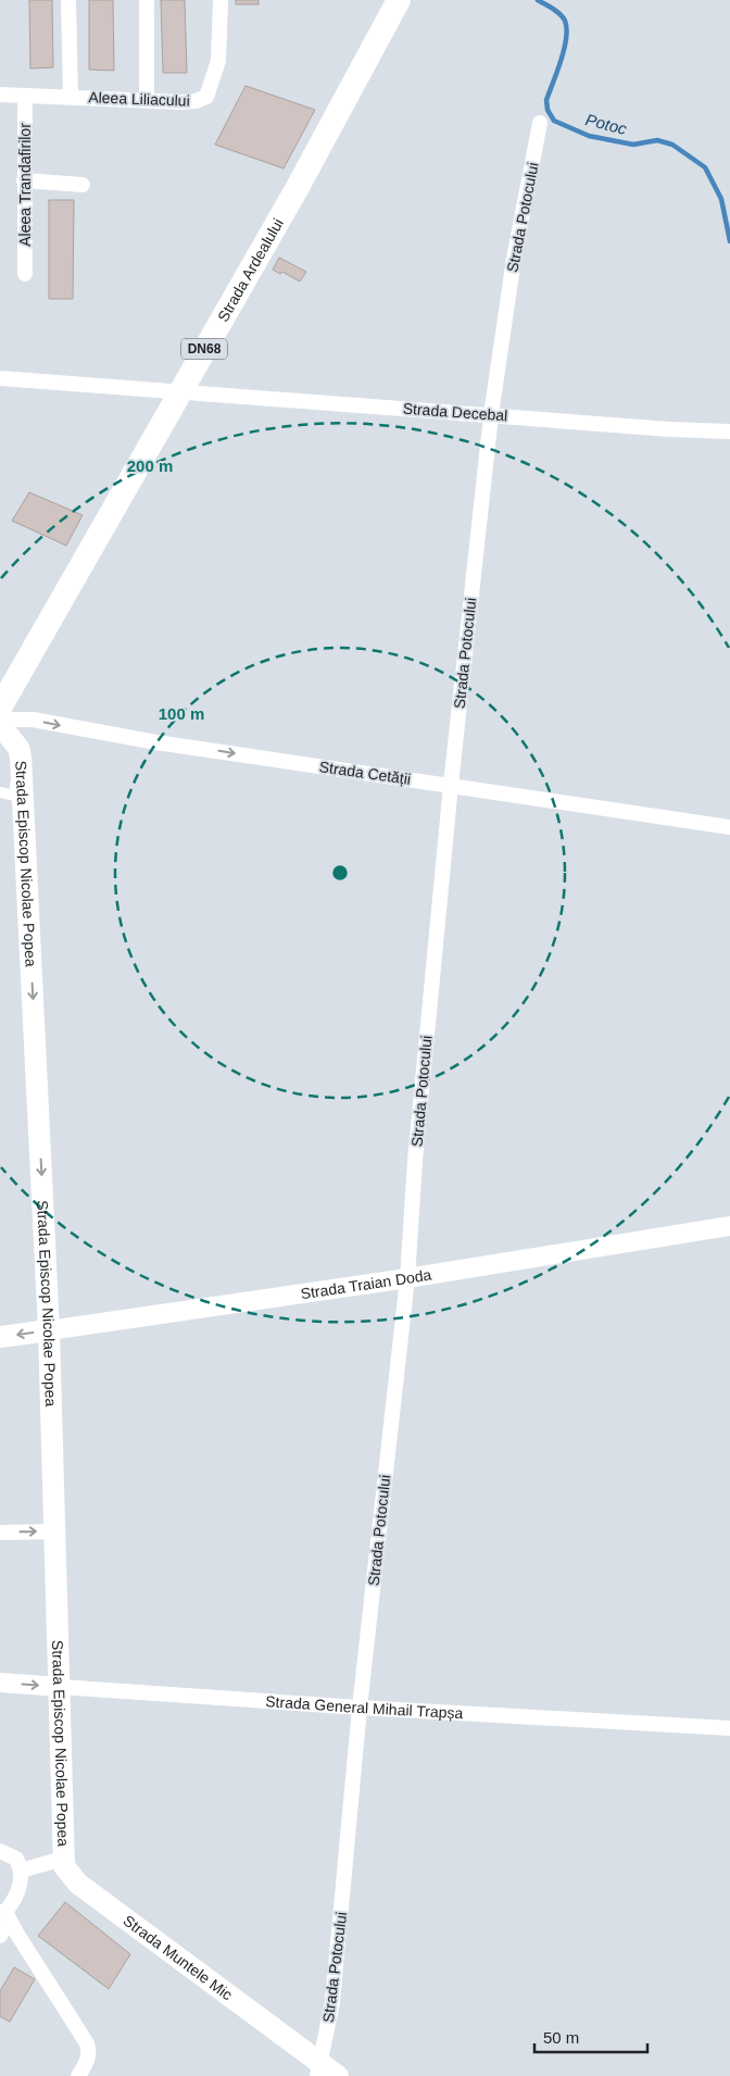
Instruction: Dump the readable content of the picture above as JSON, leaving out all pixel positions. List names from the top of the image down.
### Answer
{
  "streets": {
    "main road": [
      "Strada Ardealului",
      "DN68",
      "Strada Episcop Nicolae Popea",
      "Strada Traian Doda",
      "Strada Muntele Mic"
    ],
    "street": [
      "Aleea Liliacului",
      "Aleea Trandafirilor",
      "Strada Potocului",
      "Strada Decebal",
      "Strada Cetății",
      "Strada General Mihail Trapșa"
    ]
  },
  "crossings": [
    ["Aleea Liliacului", "Aleea Trandafirilor"],
    ["Strada Potocului", "Strada Decebal"],
    ["Strada Potocului", "Strada Cetății"],
    ["Strada Potocului", "Strada Traian Doda"],
    ["Strada Potocului", "Strada General Mihail Trapșa"],
    ["Strada Potocului", "Strada Muntele Mic"],
    ["Strada Ardealului", "Strada Decebal"],
    ["Strada Episcop Nicolae Popea", "Strada Traian Doda"],
    ["Strada Episcop Nicolae Popea", "Strada General Mihail Trapșa"],
    ["Strada Episcop Nicolae Popea", "Strada Muntele Mic"]
  ],
  "one_way": ["Strada Cetății", "Strada Episcop Nicolae Popea"],
  "water": ["Potoc"],
  "scale_bar": "50 m",
  "rings": ["200 m", "100 m"]
}
